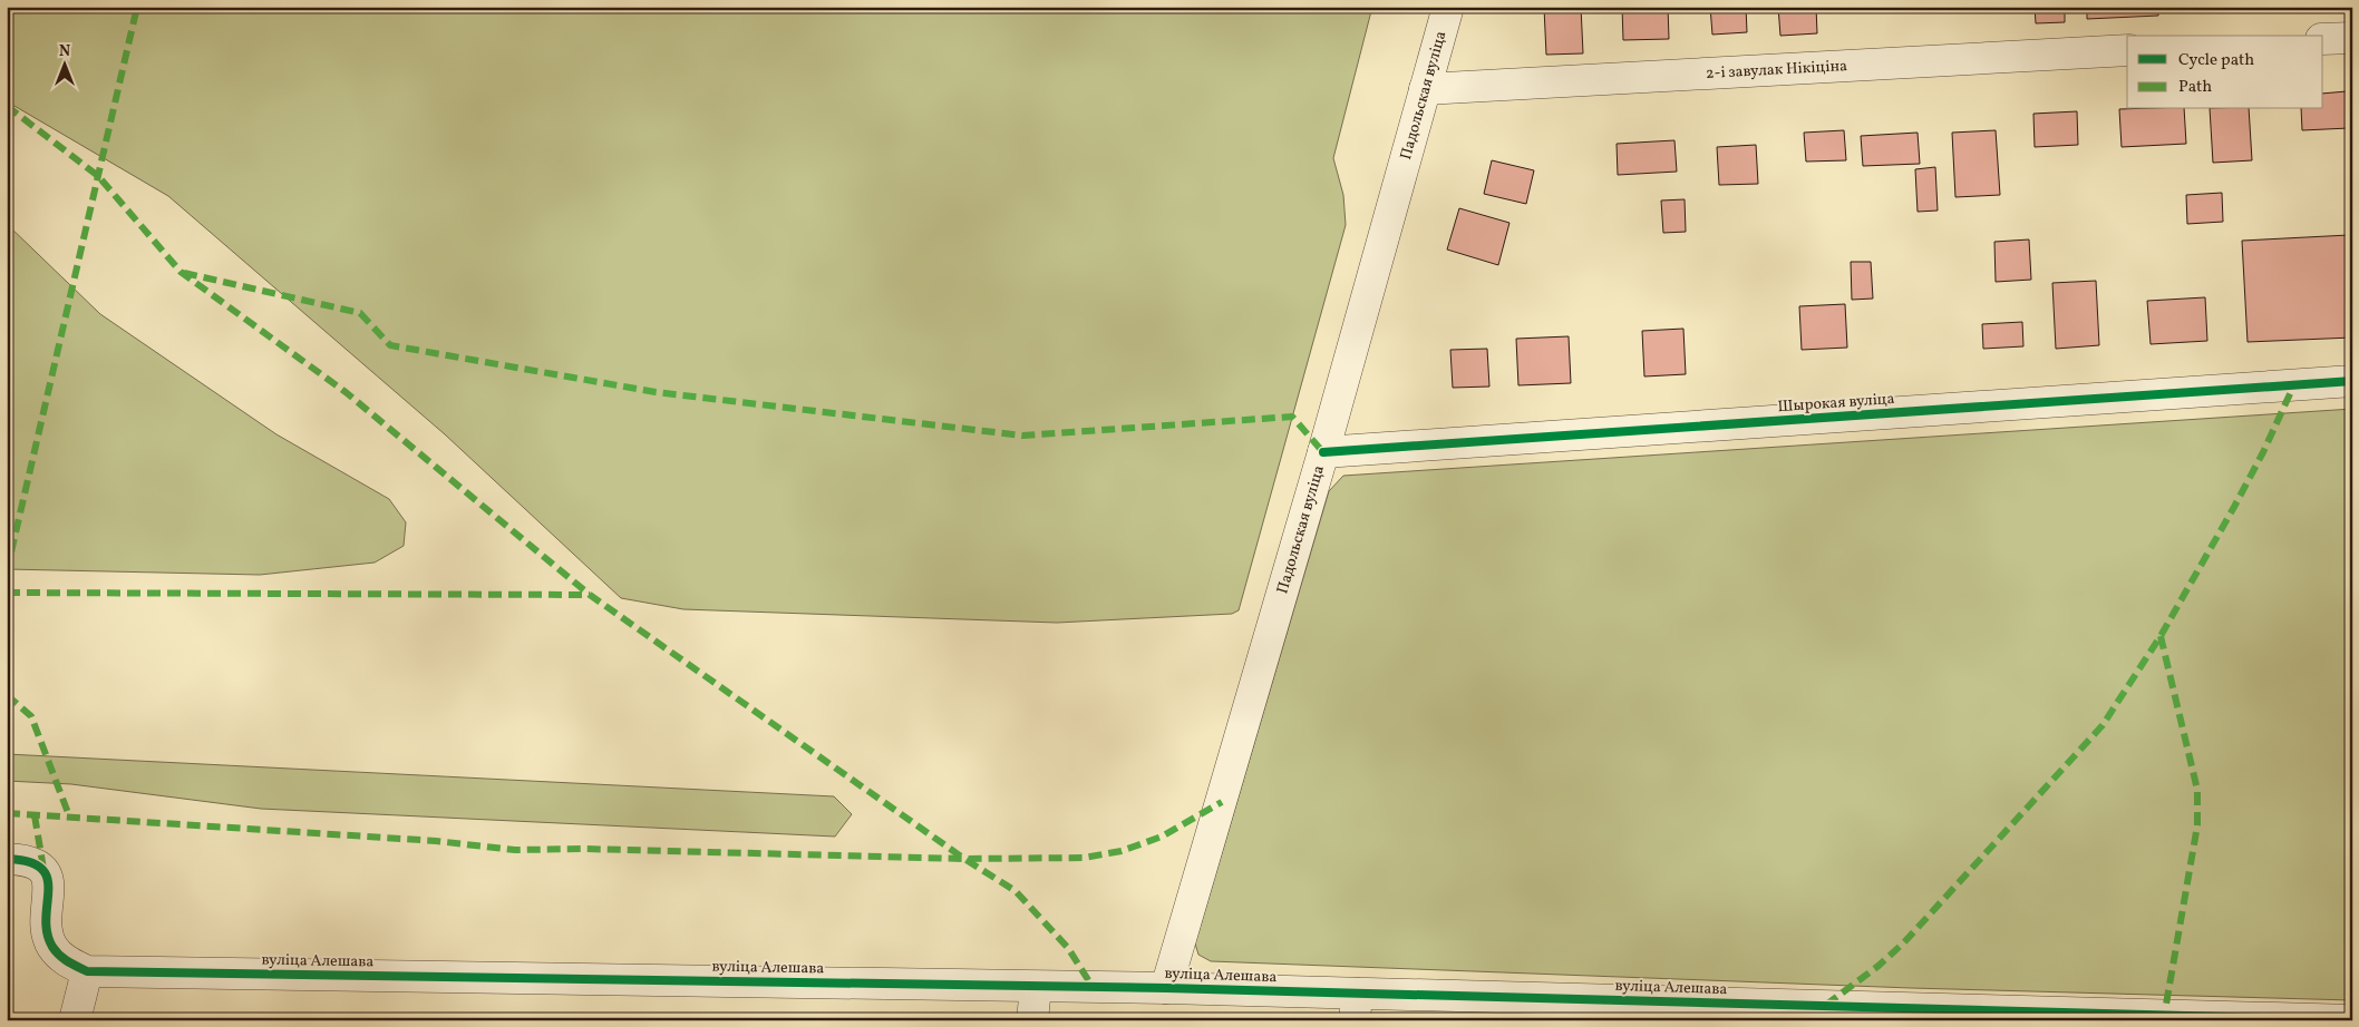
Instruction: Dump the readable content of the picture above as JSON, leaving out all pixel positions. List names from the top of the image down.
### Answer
{
  "streets": {
    "street": [
      "2-і завулак Нікіціна",
      "Падольская вуліца",
      "Шырокая вуліца",
      "вуліца Алешава"
    ]
  },
  "crossings": [
    ["2-і завулак Нікіціна", "Падольская вуліца"],
    ["Падольская вуліца", "Шырокая вуліца"],
    ["Падольская вуліца", "вуліца Алешава"]
  ],
  "legend": ["Cycle path", "Path"],
  "north": "top"
}
